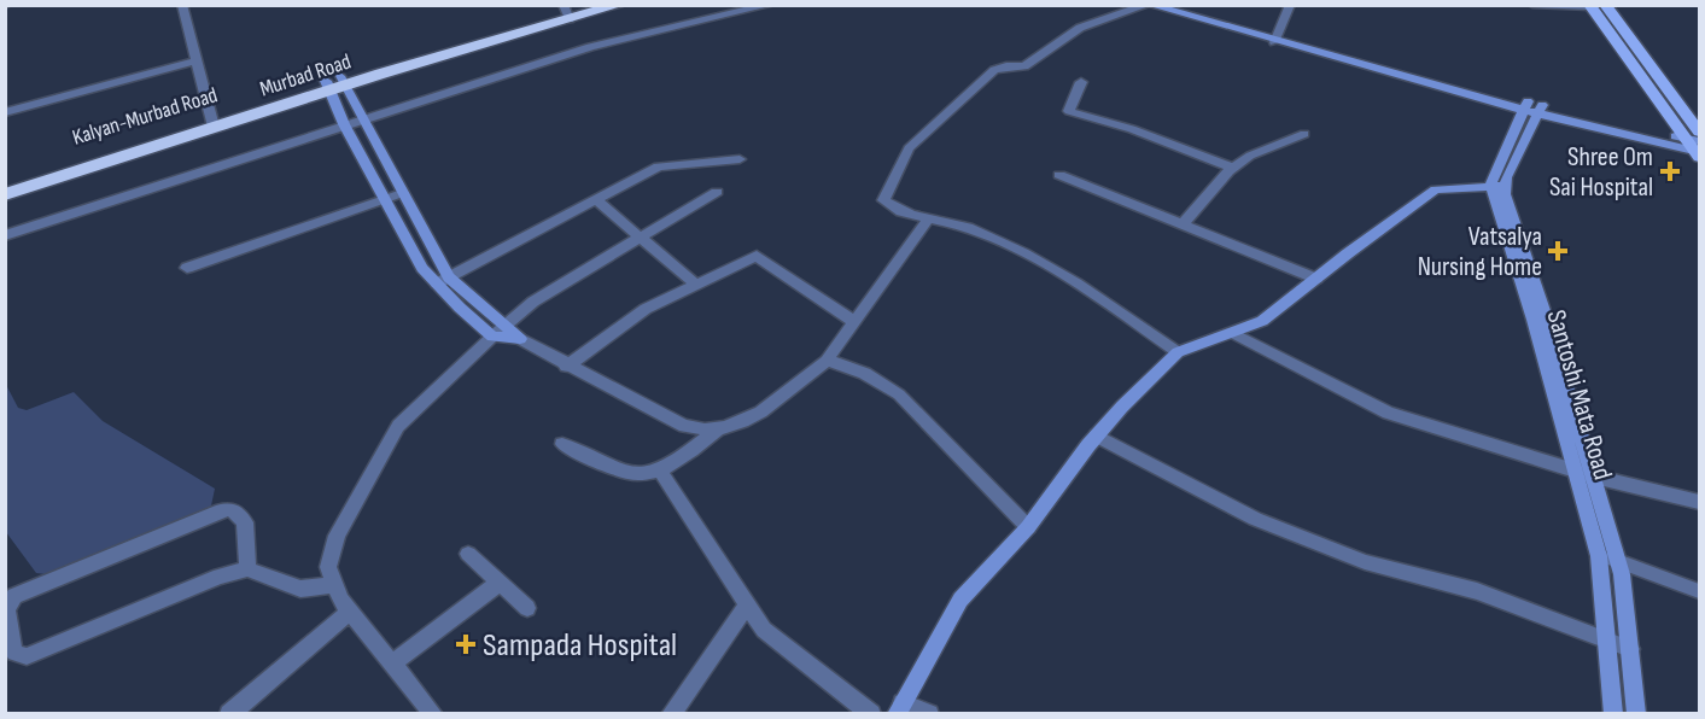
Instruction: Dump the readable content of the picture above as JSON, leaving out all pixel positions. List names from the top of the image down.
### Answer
{
  "streets": {
    "highway": ["Murbad Road", "Kalyan-Murbad Road"],
    "main road": ["Santoshi Mata Road"]
  },
  "crossings": [
    ["Murbad Road", "Kalyan-Murbad Road"]
  ],
  "places": {
    "health": ["Shree Om Sai Hospital", "Vatsalya Nursing Home", "Sampada Hospital"]
  }
}
